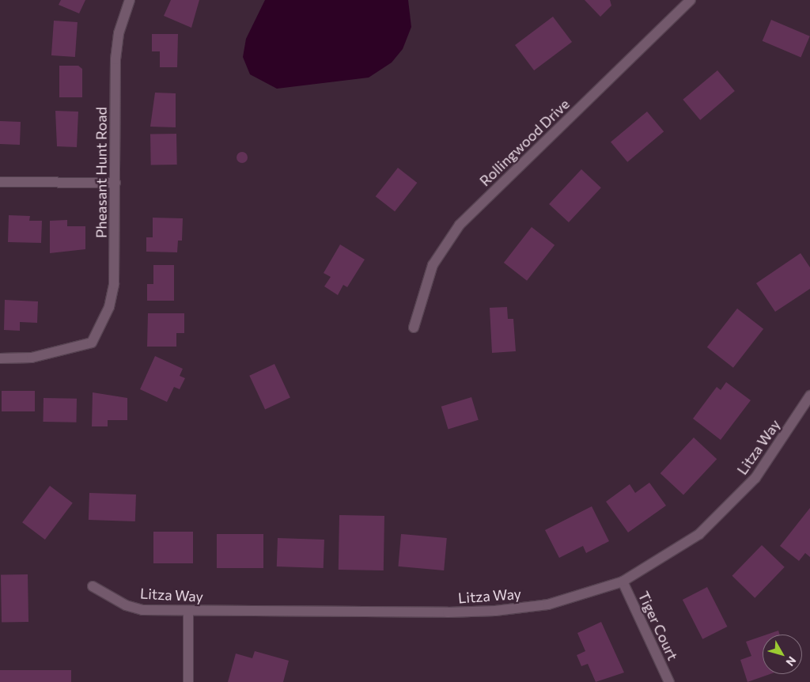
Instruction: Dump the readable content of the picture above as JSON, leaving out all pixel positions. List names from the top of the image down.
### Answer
{
  "streets": {
    "street": [
      "Rollingwood Drive",
      "Pheasant Hunt Road",
      "Litza Way",
      "Tiger Court"
    ]
  },
  "crossings": [
    ["Litza Way", "Tiger Court"]
  ],
  "north": "bottom right"
}
